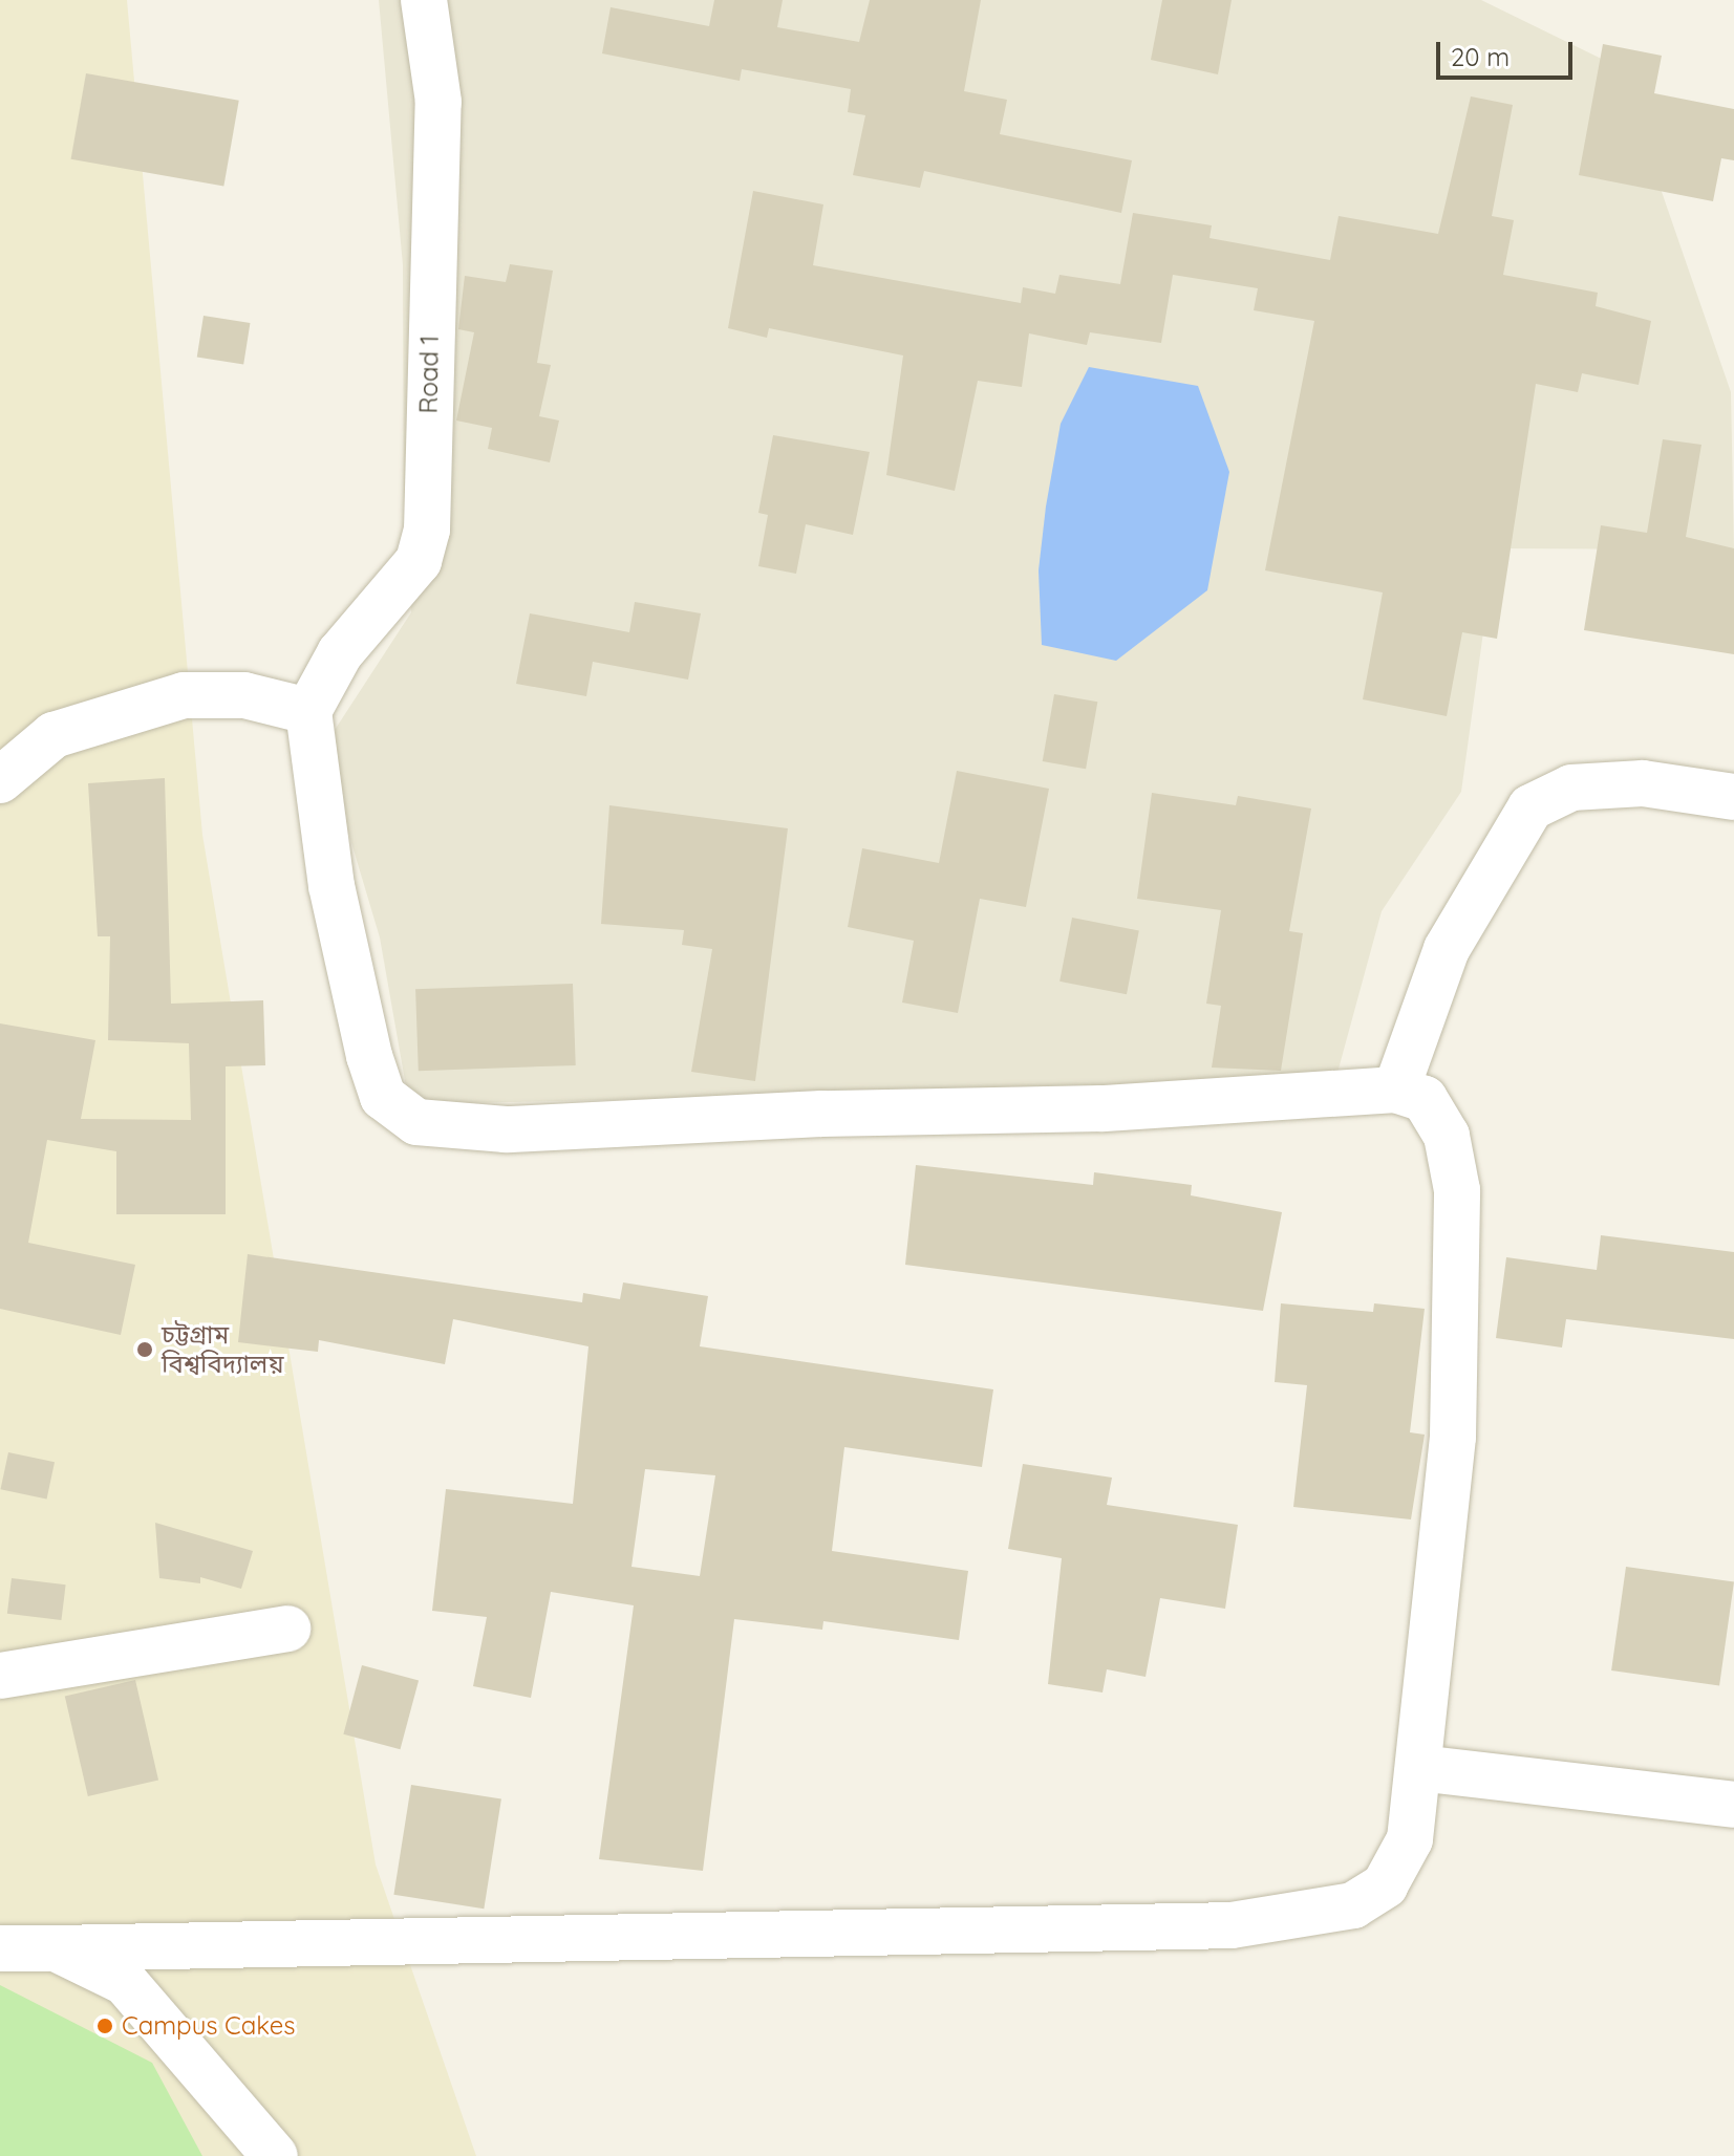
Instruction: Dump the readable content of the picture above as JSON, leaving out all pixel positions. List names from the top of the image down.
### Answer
{
  "streets": {
    "street": ["Road 1"]
  },
  "places": ["চট্টগ্রাম বিশ্ববিদ্যালয়", "Campus Cakes"],
  "scale_bar": "20 m"
}
